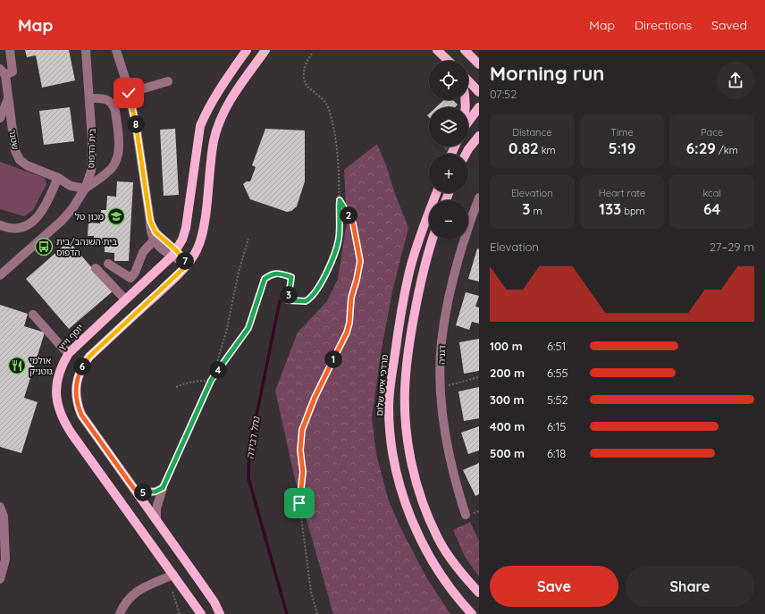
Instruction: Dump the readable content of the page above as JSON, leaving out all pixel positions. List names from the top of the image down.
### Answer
{
  "streets": {
    "main road": ["יוסף וייץ", "מרדכי איש שלום"],
    "street": ["שטנר", "בית הדפוס", "דגניה"]
  },
  "crossings": [
    ["שטנר", "בית הדפוס"]
  ],
  "water": ["נחל רבידה"],
  "places": {
    "school or university": ["מכון טל"],
    "bus stop": ["בית השנהב/בית הדפוס"],
    "restaurant": ["אולמי גוטניק"]
  },
  "page": {
    "header": "Map",
    "nav": ["Map", "Directions", "Saved"],
    "heading": ["Morning run", "07:52"],
    "map_buttons": ["+", "−"],
    "stats": [
      ["Distance", "0.82 km"],
      ["Time", "5:19"],
      ["Pace", "6:29 /km"],
      ["Elevation", "3 m"],
      ["Heart rate", "133 bpm"],
      ["kcal", "64"]
    ],
    "pins": [
      "8",
      "2",
      "7",
      "3",
      "1",
      "6",
      "4",
      "5"
    ],
    "chart": ["Elevation", "27–29 m"],
    "list": [
      {
        "name": "100 m",
        "note": "6:51"
      },
      {
        "name": "200 m",
        "note": "6:55"
      },
      {
        "name": "300 m",
        "note": "5:52"
      },
      {
        "name": "400 m",
        "note": "6:15"
      },
      {
        "name": "500 m",
        "note": "6:18"
      }
    ],
    "buttons": ["Save", "Share"]
  }
}
